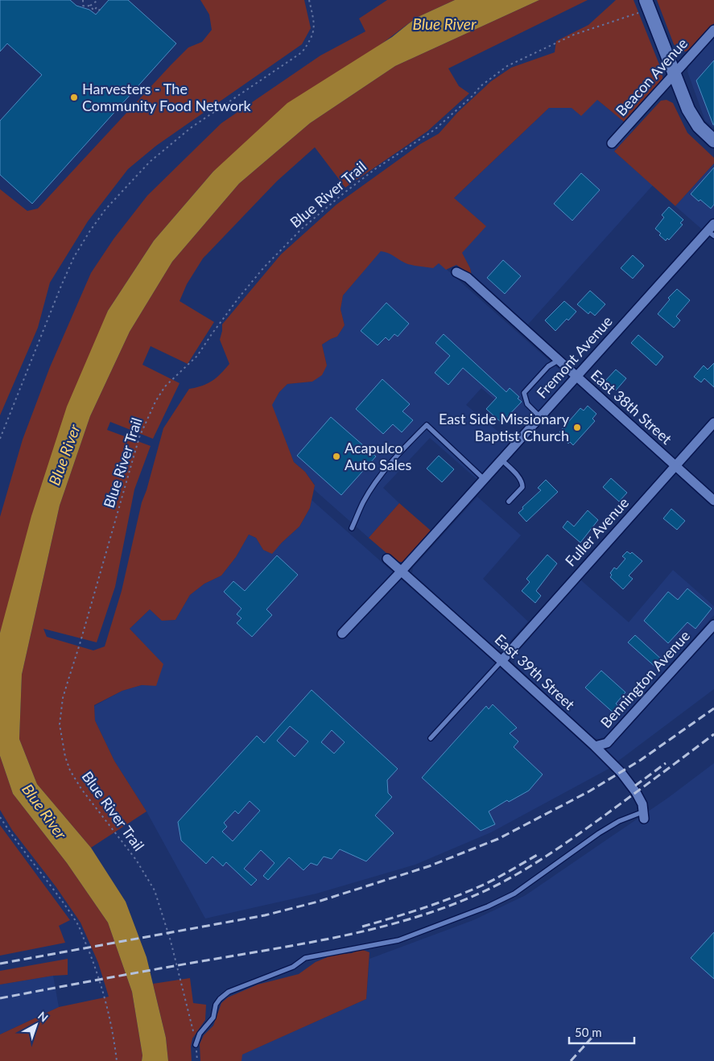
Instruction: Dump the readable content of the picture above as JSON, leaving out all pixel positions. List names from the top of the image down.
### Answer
{
  "streets": {
    "street": [
      "Beacon Avenue",
      "Fremont Avenue",
      "East 38th Street",
      "Fuller Avenue",
      "East 39th Street",
      "Bennington Avenue"
    ],
    "path": ["Blue River Trail"]
  },
  "crossings": [
    ["Fremont Avenue", "East 38th Street"],
    ["Fremont Avenue", "East 39th Street"],
    ["East 38th Street", "Fuller Avenue"],
    ["Fuller Avenue", "East 39th Street"],
    ["East 39th Street", "Bennington Avenue"]
  ],
  "water": ["Blue River"],
  "places": ["Harvesters - The Community Food Network", "East Side Missionary Baptist Church", "Acapulco Auto Sales"],
  "scale_bar": "50 m",
  "north": "top right"
}
